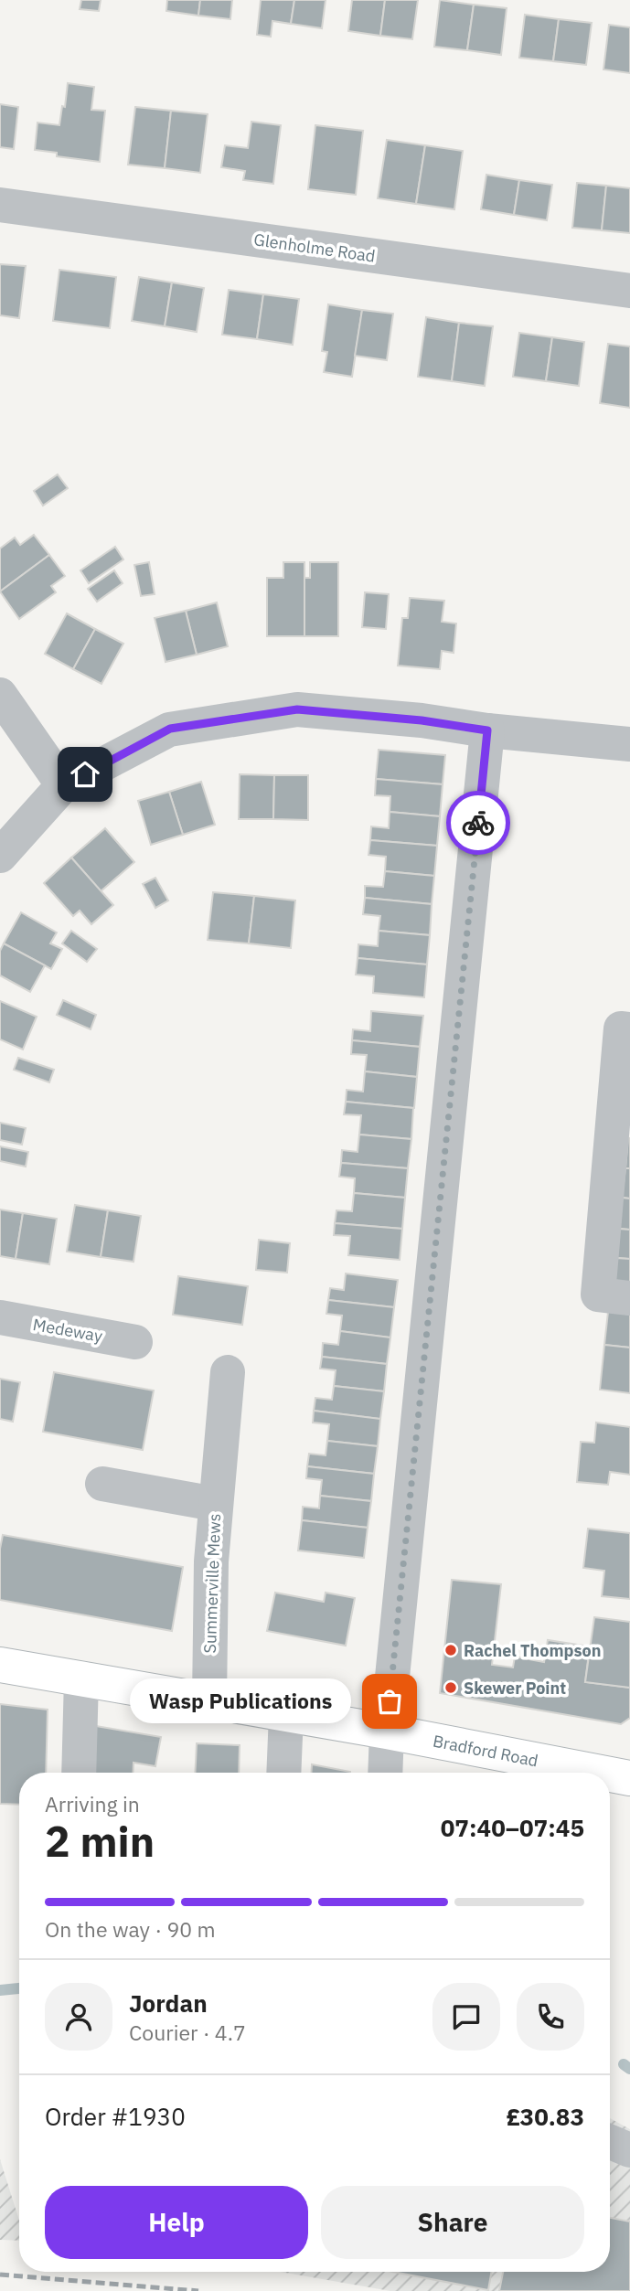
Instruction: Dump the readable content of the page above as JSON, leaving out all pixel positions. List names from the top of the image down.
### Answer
{
  "streets": {
    "main road": ["Bradford Road"],
    "street": ["Glenholme Road", "Medeway", "Summerville Mews"]
  },
  "crossings": [
    ["Summerville Mews", "Bradford Road"]
  ],
  "places": ["Rachel Thompson", "Skewer Point", "Wasp Publications"],
  "page": {
    "bubble": "Wasp Publications",
    "heading": ["2 min", "Arriving in", "07:40–07:45"],
    "panel": [
      "Jordan",
      "Courier · 4.7",
      "Order #1930",
      "£30.83"
    ],
    "bar": "On the way · 90 m",
    "buttons": ["Help", "Share"]
  }
}
